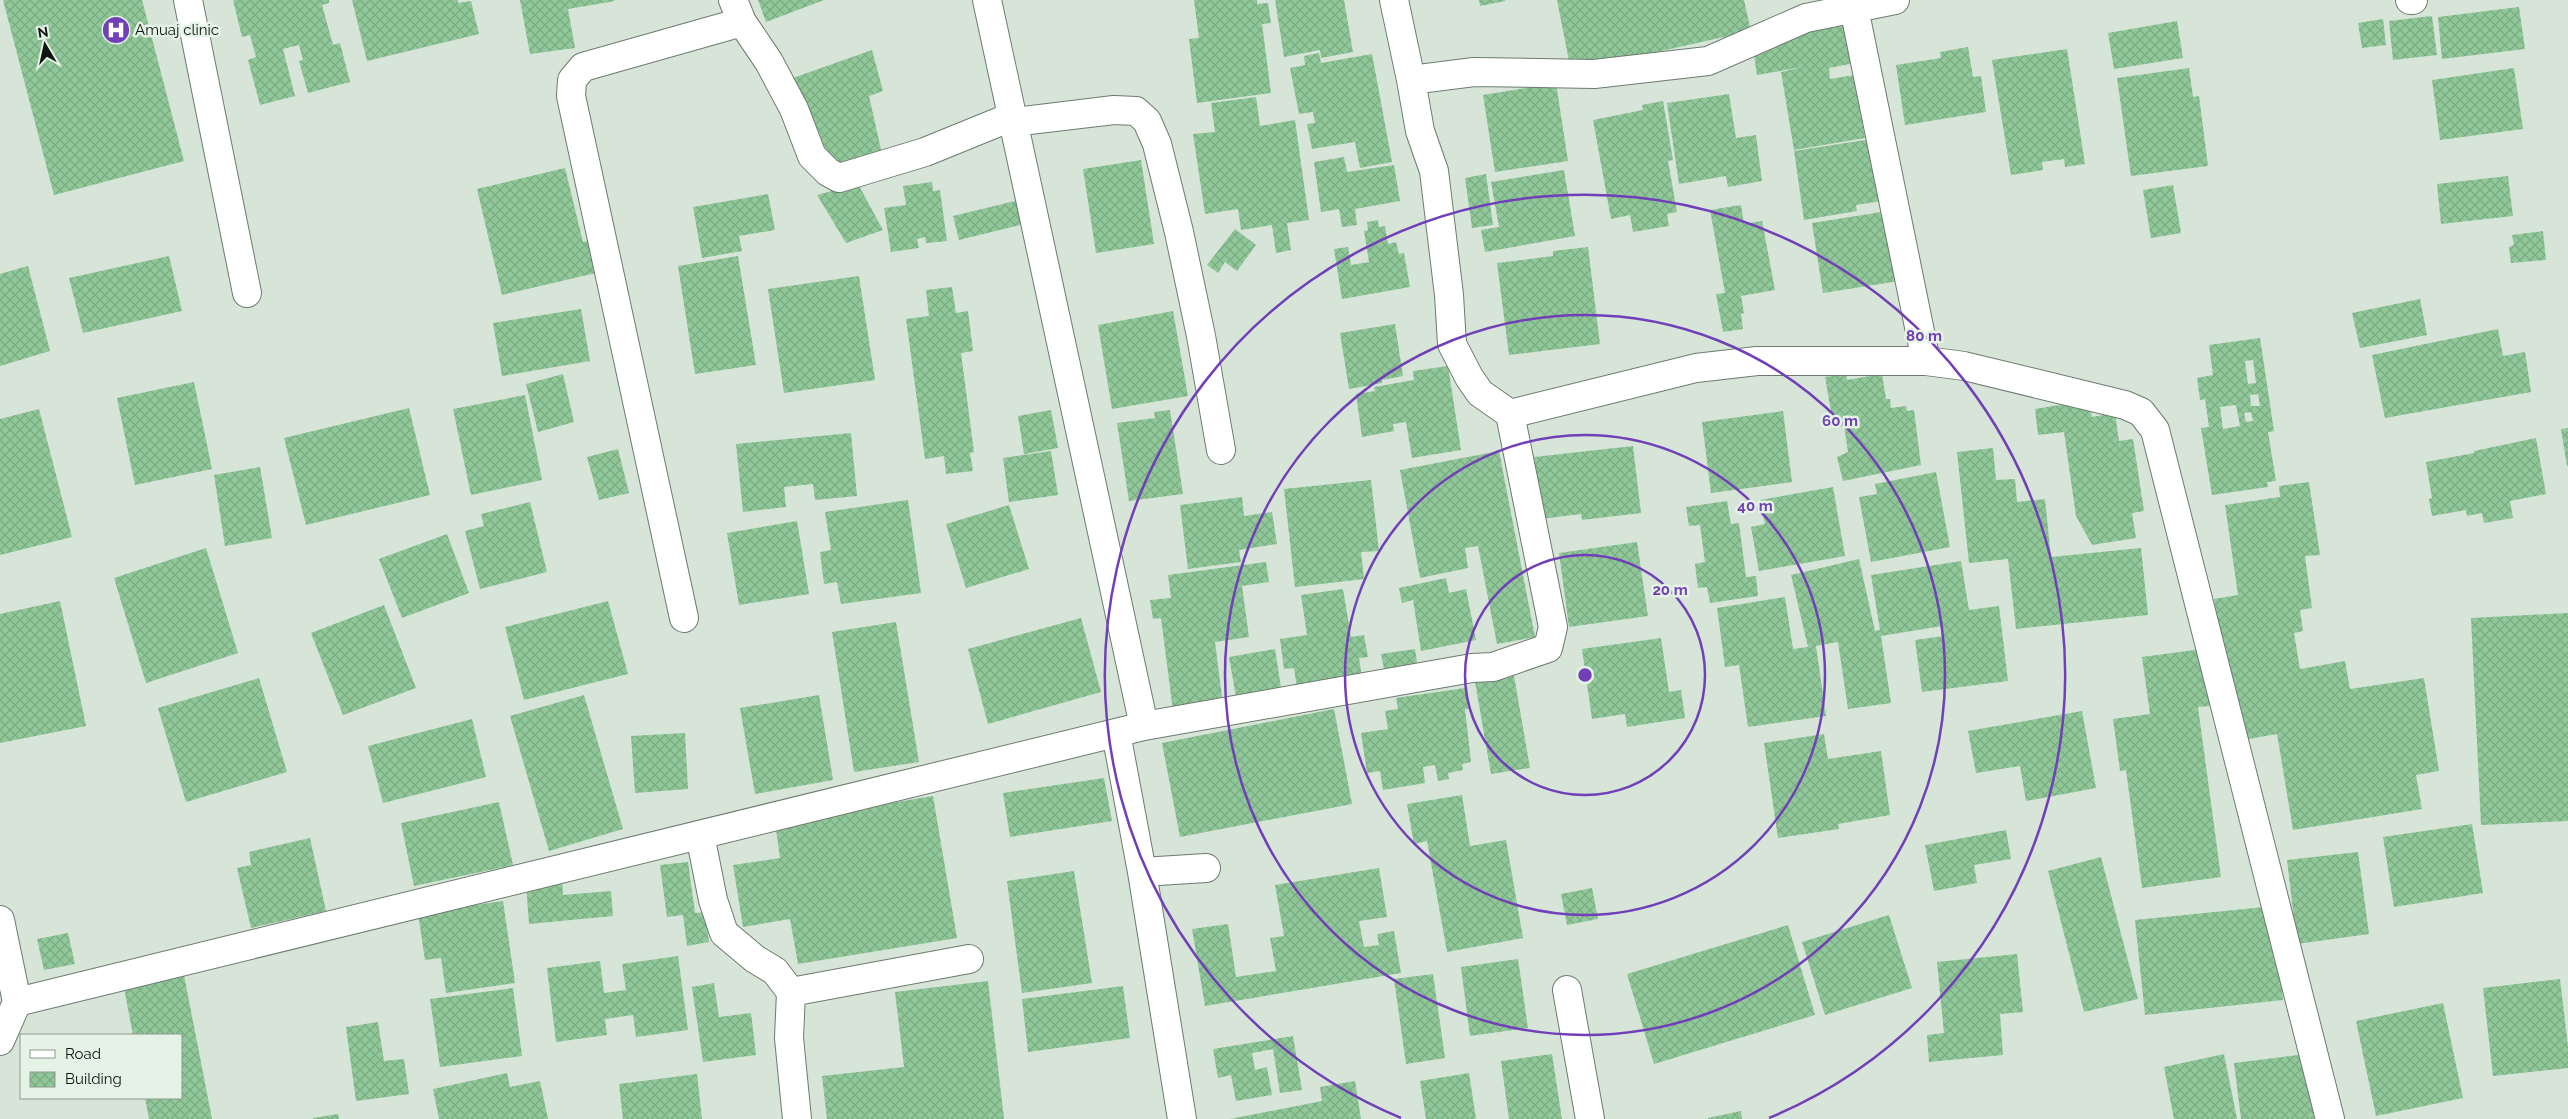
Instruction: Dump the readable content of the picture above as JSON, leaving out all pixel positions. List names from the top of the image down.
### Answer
{
  "places": {
    "hospital": ["Amuaj clinic"]
  },
  "legend": ["Road", "Building"],
  "north": "top",
  "rings": [
    "80 m",
    "60 m",
    "40 m",
    "20 m"
  ]
}
